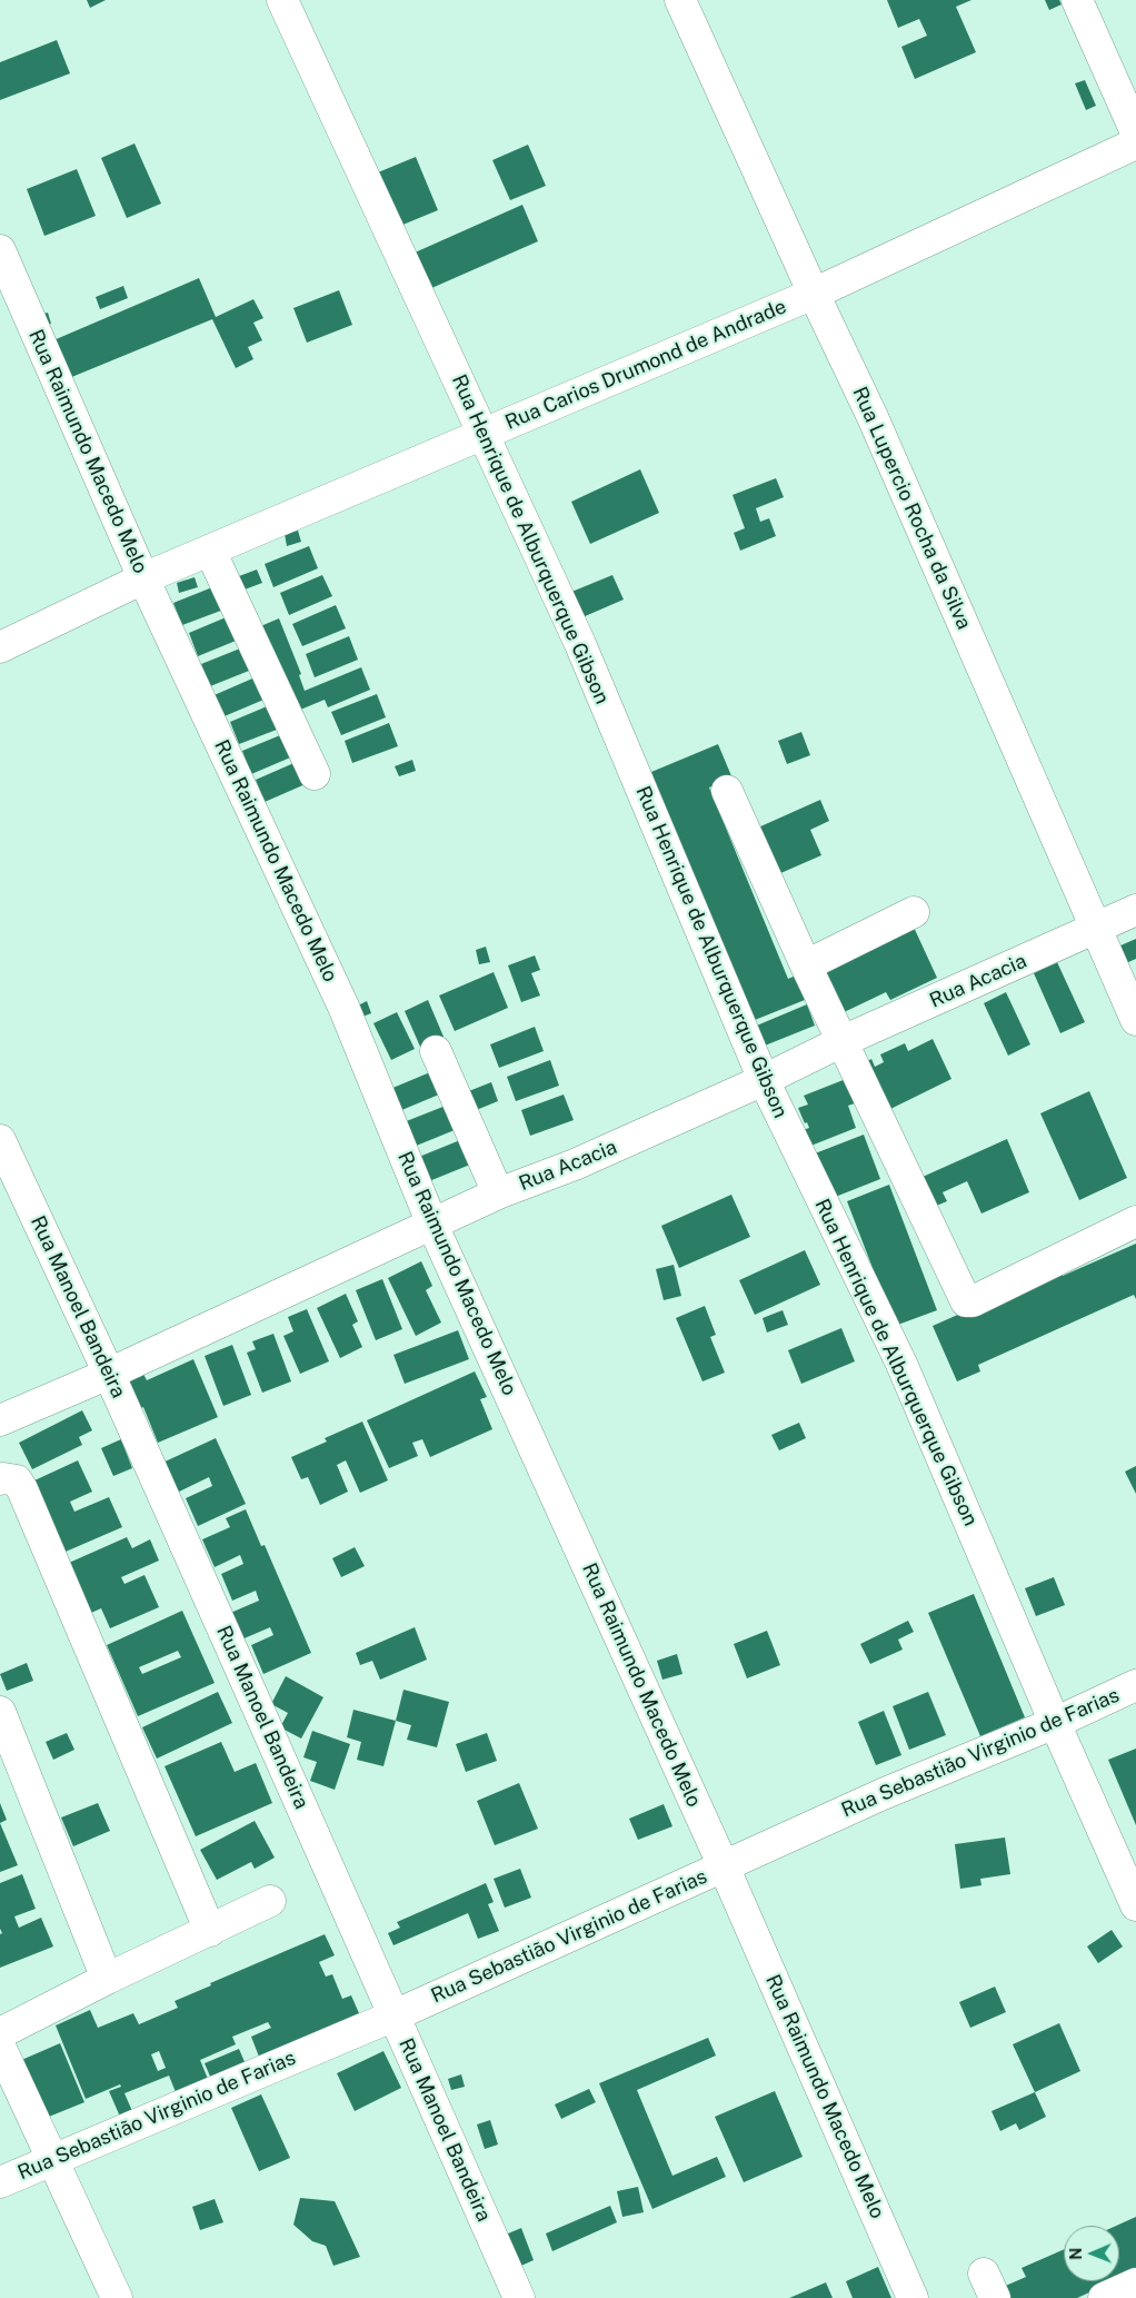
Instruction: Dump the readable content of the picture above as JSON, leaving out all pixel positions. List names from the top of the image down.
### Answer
{
  "streets": {
    "street": [
      "Rua Carios Drumond de Andrade",
      "Rua Raimundo Macedo Melo",
      "Rua Lupercio Rocha da Silva",
      "Rua Henrique de Alburquerque Gibson",
      "Rua Acacia",
      "Rua Manoel Bandeira",
      "Rua Sebastião Virginio de Farias"
    ]
  },
  "crossings": [
    ["Rua Carios Drumond de Andrade", "Rua Raimundo Macedo Melo"],
    ["Rua Carios Drumond de Andrade", "Rua Lupercio Rocha da Silva"],
    ["Rua Carios Drumond de Andrade", "Rua Henrique de Alburquerque Gibson"],
    ["Rua Raimundo Macedo Melo", "Rua Acacia"],
    ["Rua Raimundo Macedo Melo", "Rua Sebastião Virginio de Farias"],
    ["Rua Lupercio Rocha da Silva", "Rua Acacia"],
    ["Rua Henrique de Alburquerque Gibson", "Rua Acacia"],
    ["Rua Henrique de Alburquerque Gibson", "Rua Sebastião Virginio de Farias"],
    ["Rua Acacia", "Rua Manoel Bandeira"],
    ["Rua Manoel Bandeira", "Rua Sebastião Virginio de Farias"]
  ],
  "north": "left"
}
